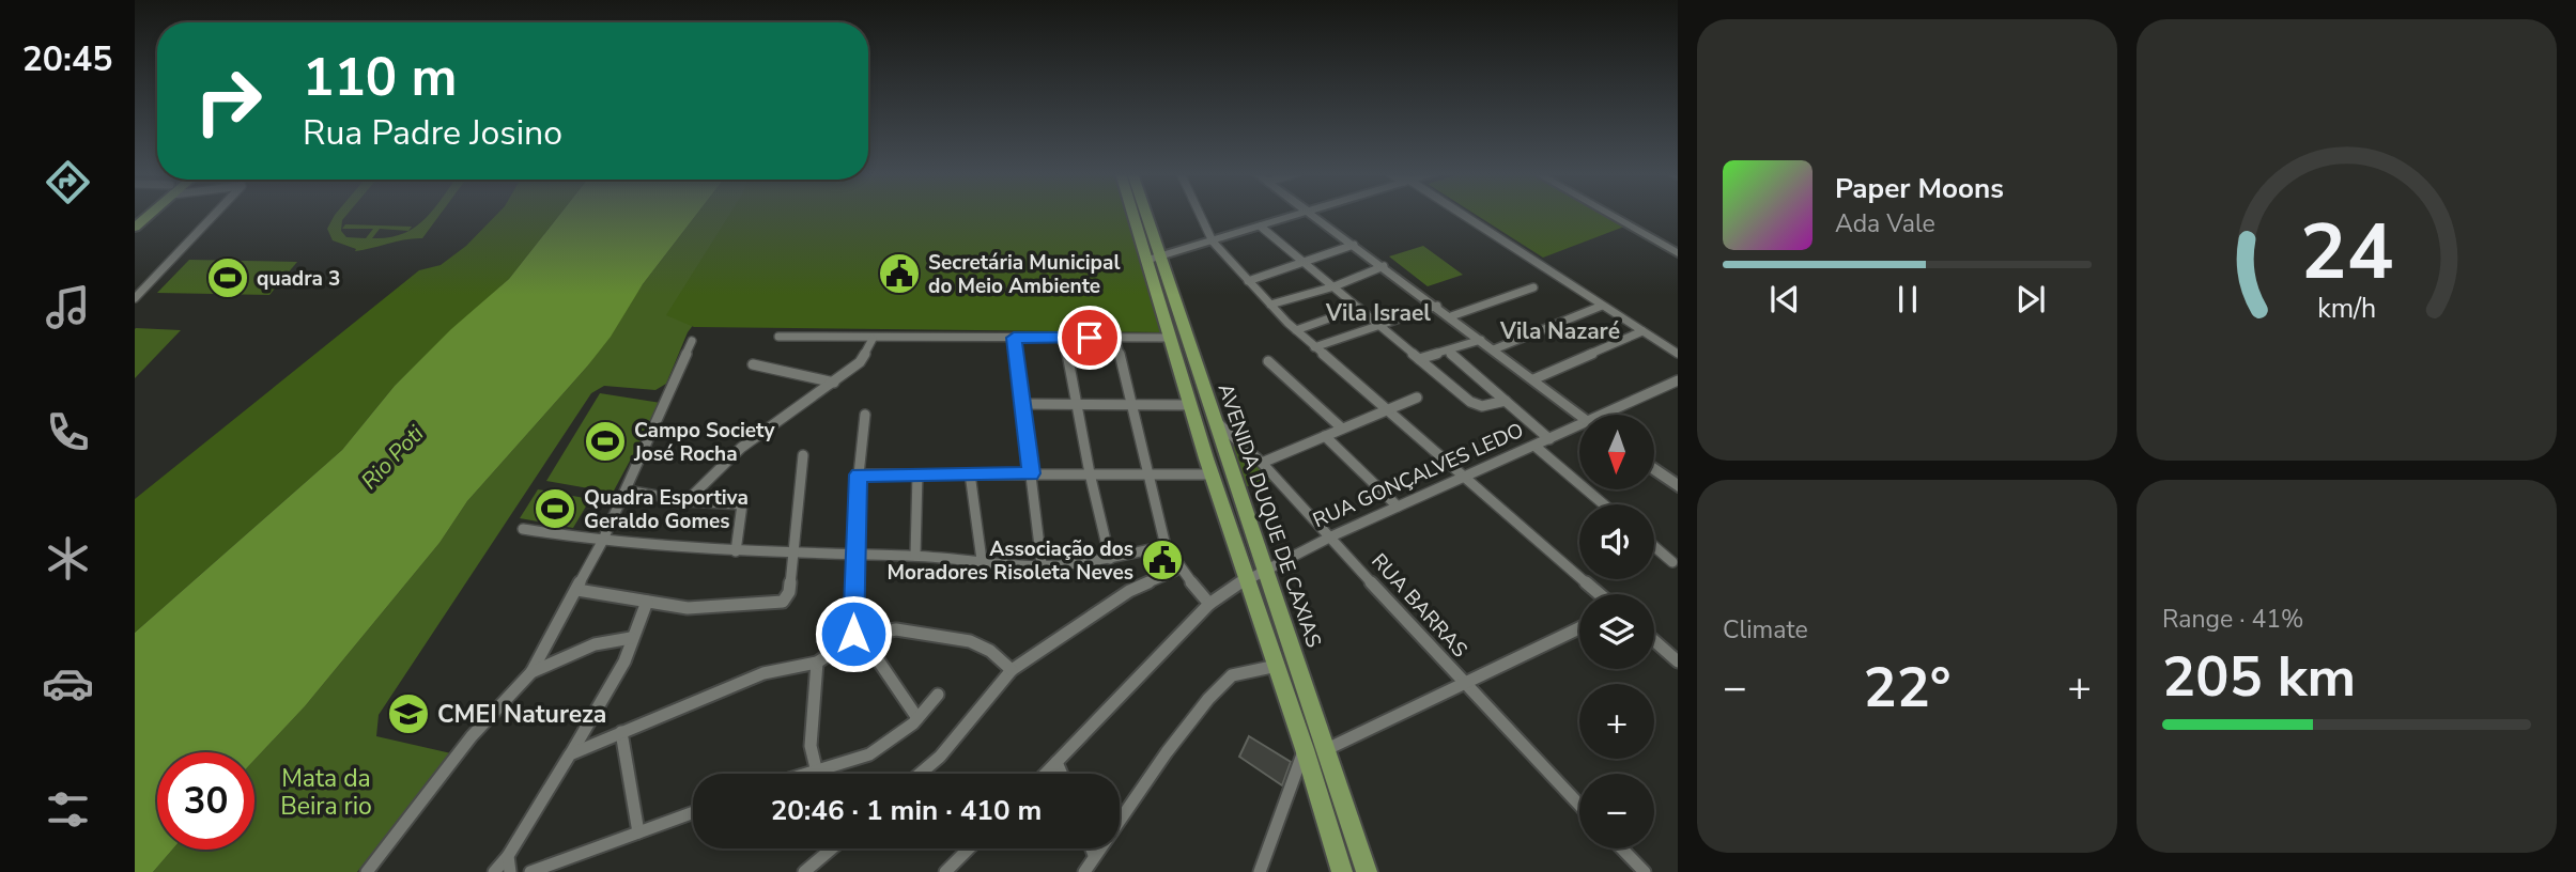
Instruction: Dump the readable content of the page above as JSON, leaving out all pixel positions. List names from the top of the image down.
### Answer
{
  "streets": {
    "main road": ["AVENIDA DUQUE DE CAXIAS"],
    "street": ["RUA GONÇALVES LEDO", "RUA BARRAS"]
  },
  "crossings": [
    ["RUA GONÇALVES LEDO", "AVENIDA DUQUE DE CAXIAS"],
    ["RUA GONÇALVES LEDO", "RUA BARRAS"],
    ["AVENIDA DUQUE DE CAXIAS", "RUA BARRAS"]
  ],
  "districts": ["Vila Israel", "Vila Nazaré"],
  "water": ["Rio Poti"],
  "parks": ["Mata da Beira rio"],
  "places": {
    "public building": ["Secretária Municipal do Meio Ambiente", "Associação dos Moradores Risoleta Neves"],
    "sports": ["quadra 3", "Campo Society José Rocha", "Quadra Esportiva Geraldo Gomes"],
    "school or university": ["CMEI Natureza"]
  },
  "north": "bottom",
  "page": {
    "tabs": "20:45",
    "turn": ["110 m", "Rua Padre Josino"],
    "song": ["Paper Moons", "Ada Vale"],
    "map_buttons": ["+", "−"],
    "tile": [
      "Climate",
      ["Range · 41%", "205 km"]
    ],
    "heat": ["−", "22°", "+"],
    "limit": "30",
    "trip": "20:46 · 1 min · 410 m",
    "gauge": ["24", "km/h"]
  }
}
